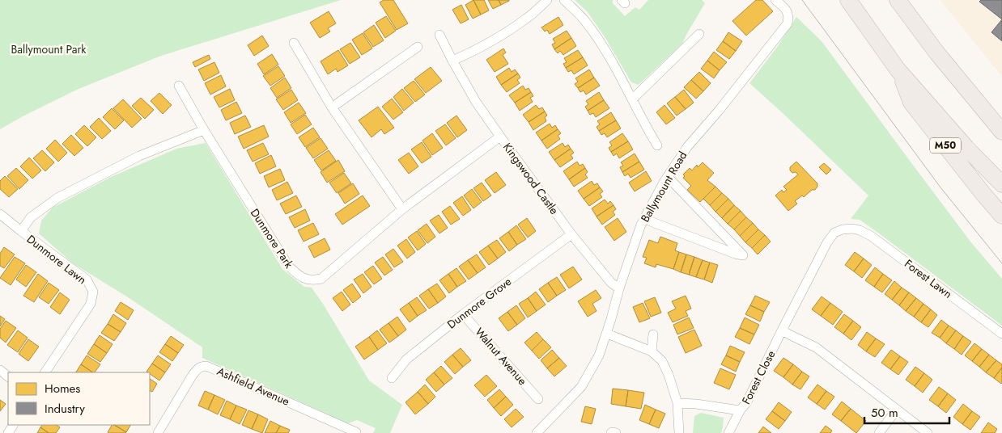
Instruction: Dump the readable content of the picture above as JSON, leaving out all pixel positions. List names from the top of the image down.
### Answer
{
  "streets": {
    "highway": ["M50"],
    "street": [
      "Kingswood Castle",
      "Ballymount Road",
      "Dunmore Park",
      "Dunmore Lawn",
      "Forest Lawn",
      "Dunmore Grove",
      "Walnut Avenue",
      "Forest Close",
      "Ashfield Avenue"
    ]
  },
  "crossings": [
    ["Kingswood Castle", "Ballymount Road"],
    ["Kingswood Castle", "Dunmore Park"],
    ["Kingswood Castle", "Dunmore Grove"],
    ["Forest Lawn", "Forest Close"],
    ["Dunmore Grove", "Walnut Avenue"]
  ],
  "parks": ["Ballymount Park"],
  "legend": ["Homes", "Industry"],
  "scale_bar": "50 m"
}
